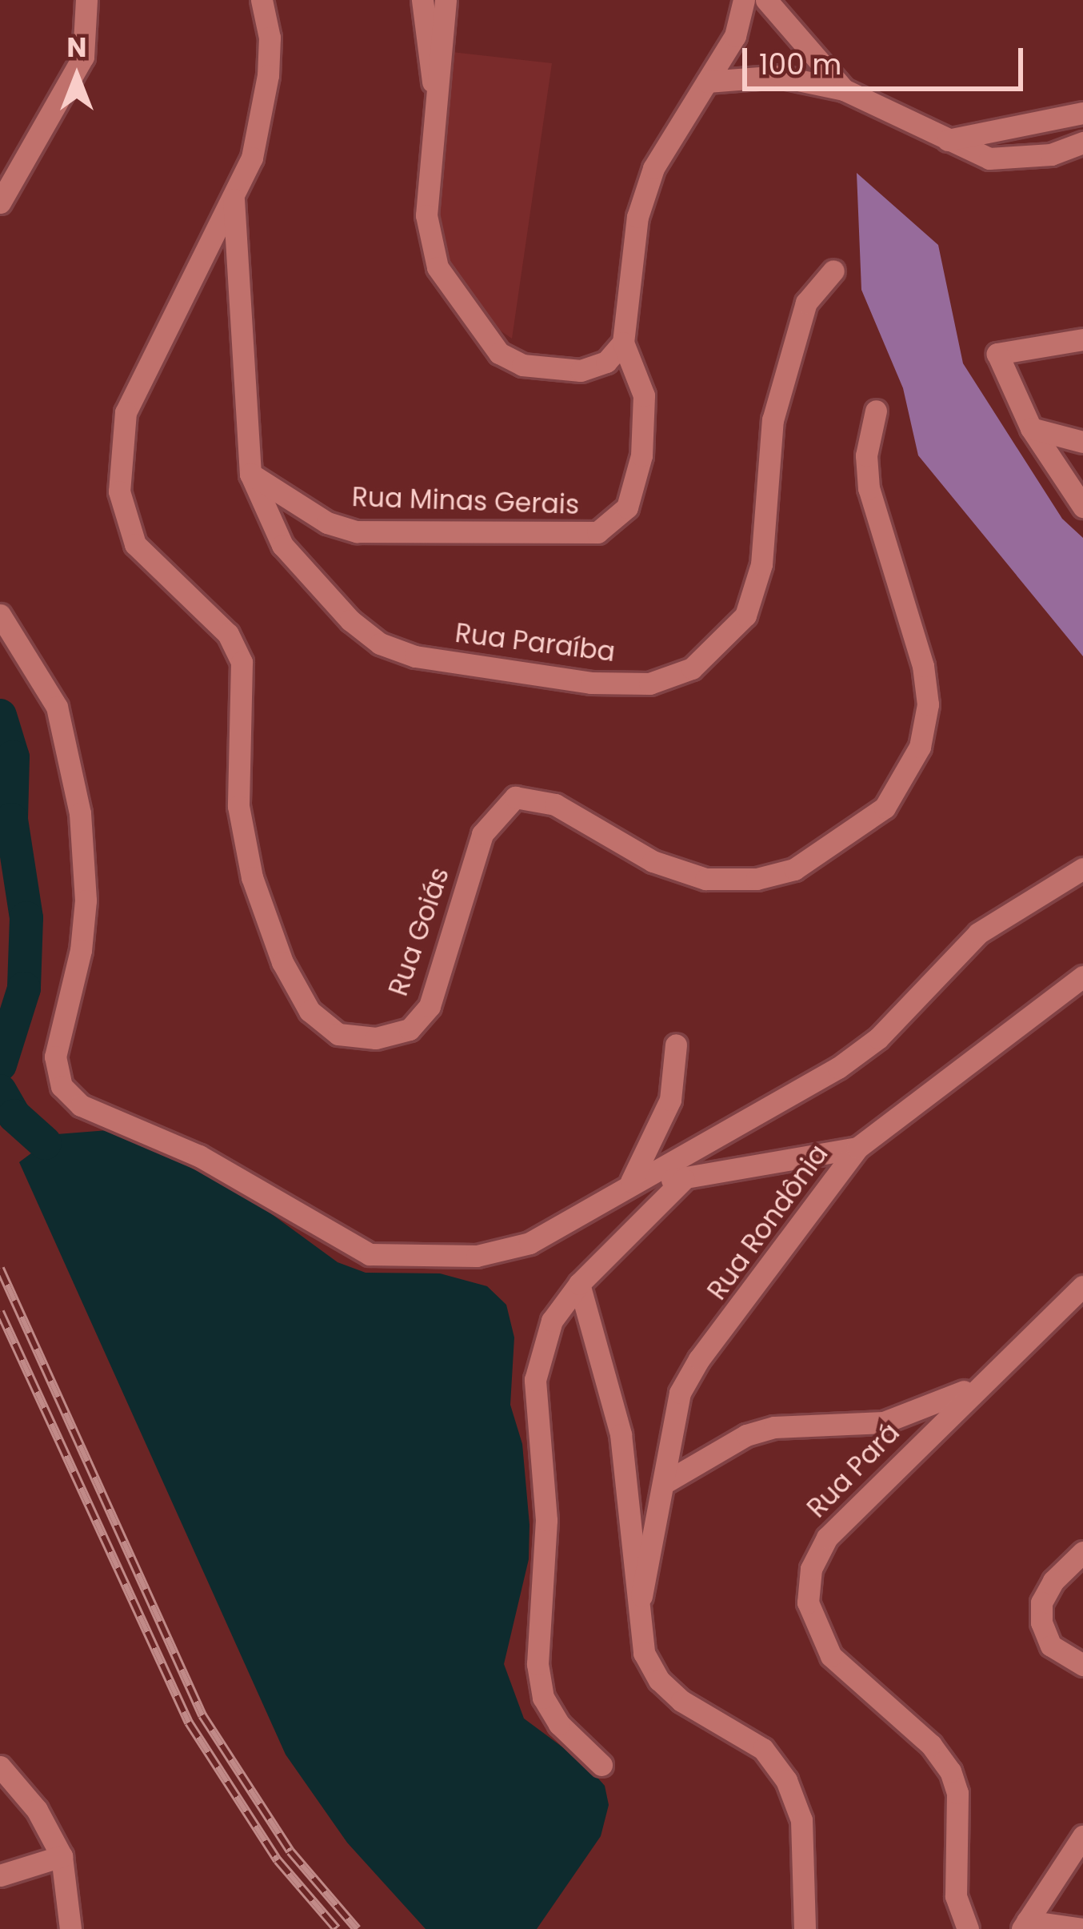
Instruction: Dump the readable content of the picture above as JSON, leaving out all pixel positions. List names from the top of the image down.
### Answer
{
  "streets": {
    "street": [
      "Rua Minas Gerais",
      "Rua Paraíba",
      "Rua Goiás",
      "Rua Rondônia",
      "Rua Pará"
    ]
  },
  "crossings": [
    ["Rua Minas Gerais", "Rua Paraíba"],
    ["Rua Paraíba", "Rua Goiás"]
  ],
  "scale_bar": "100 m",
  "north": "top"
}
